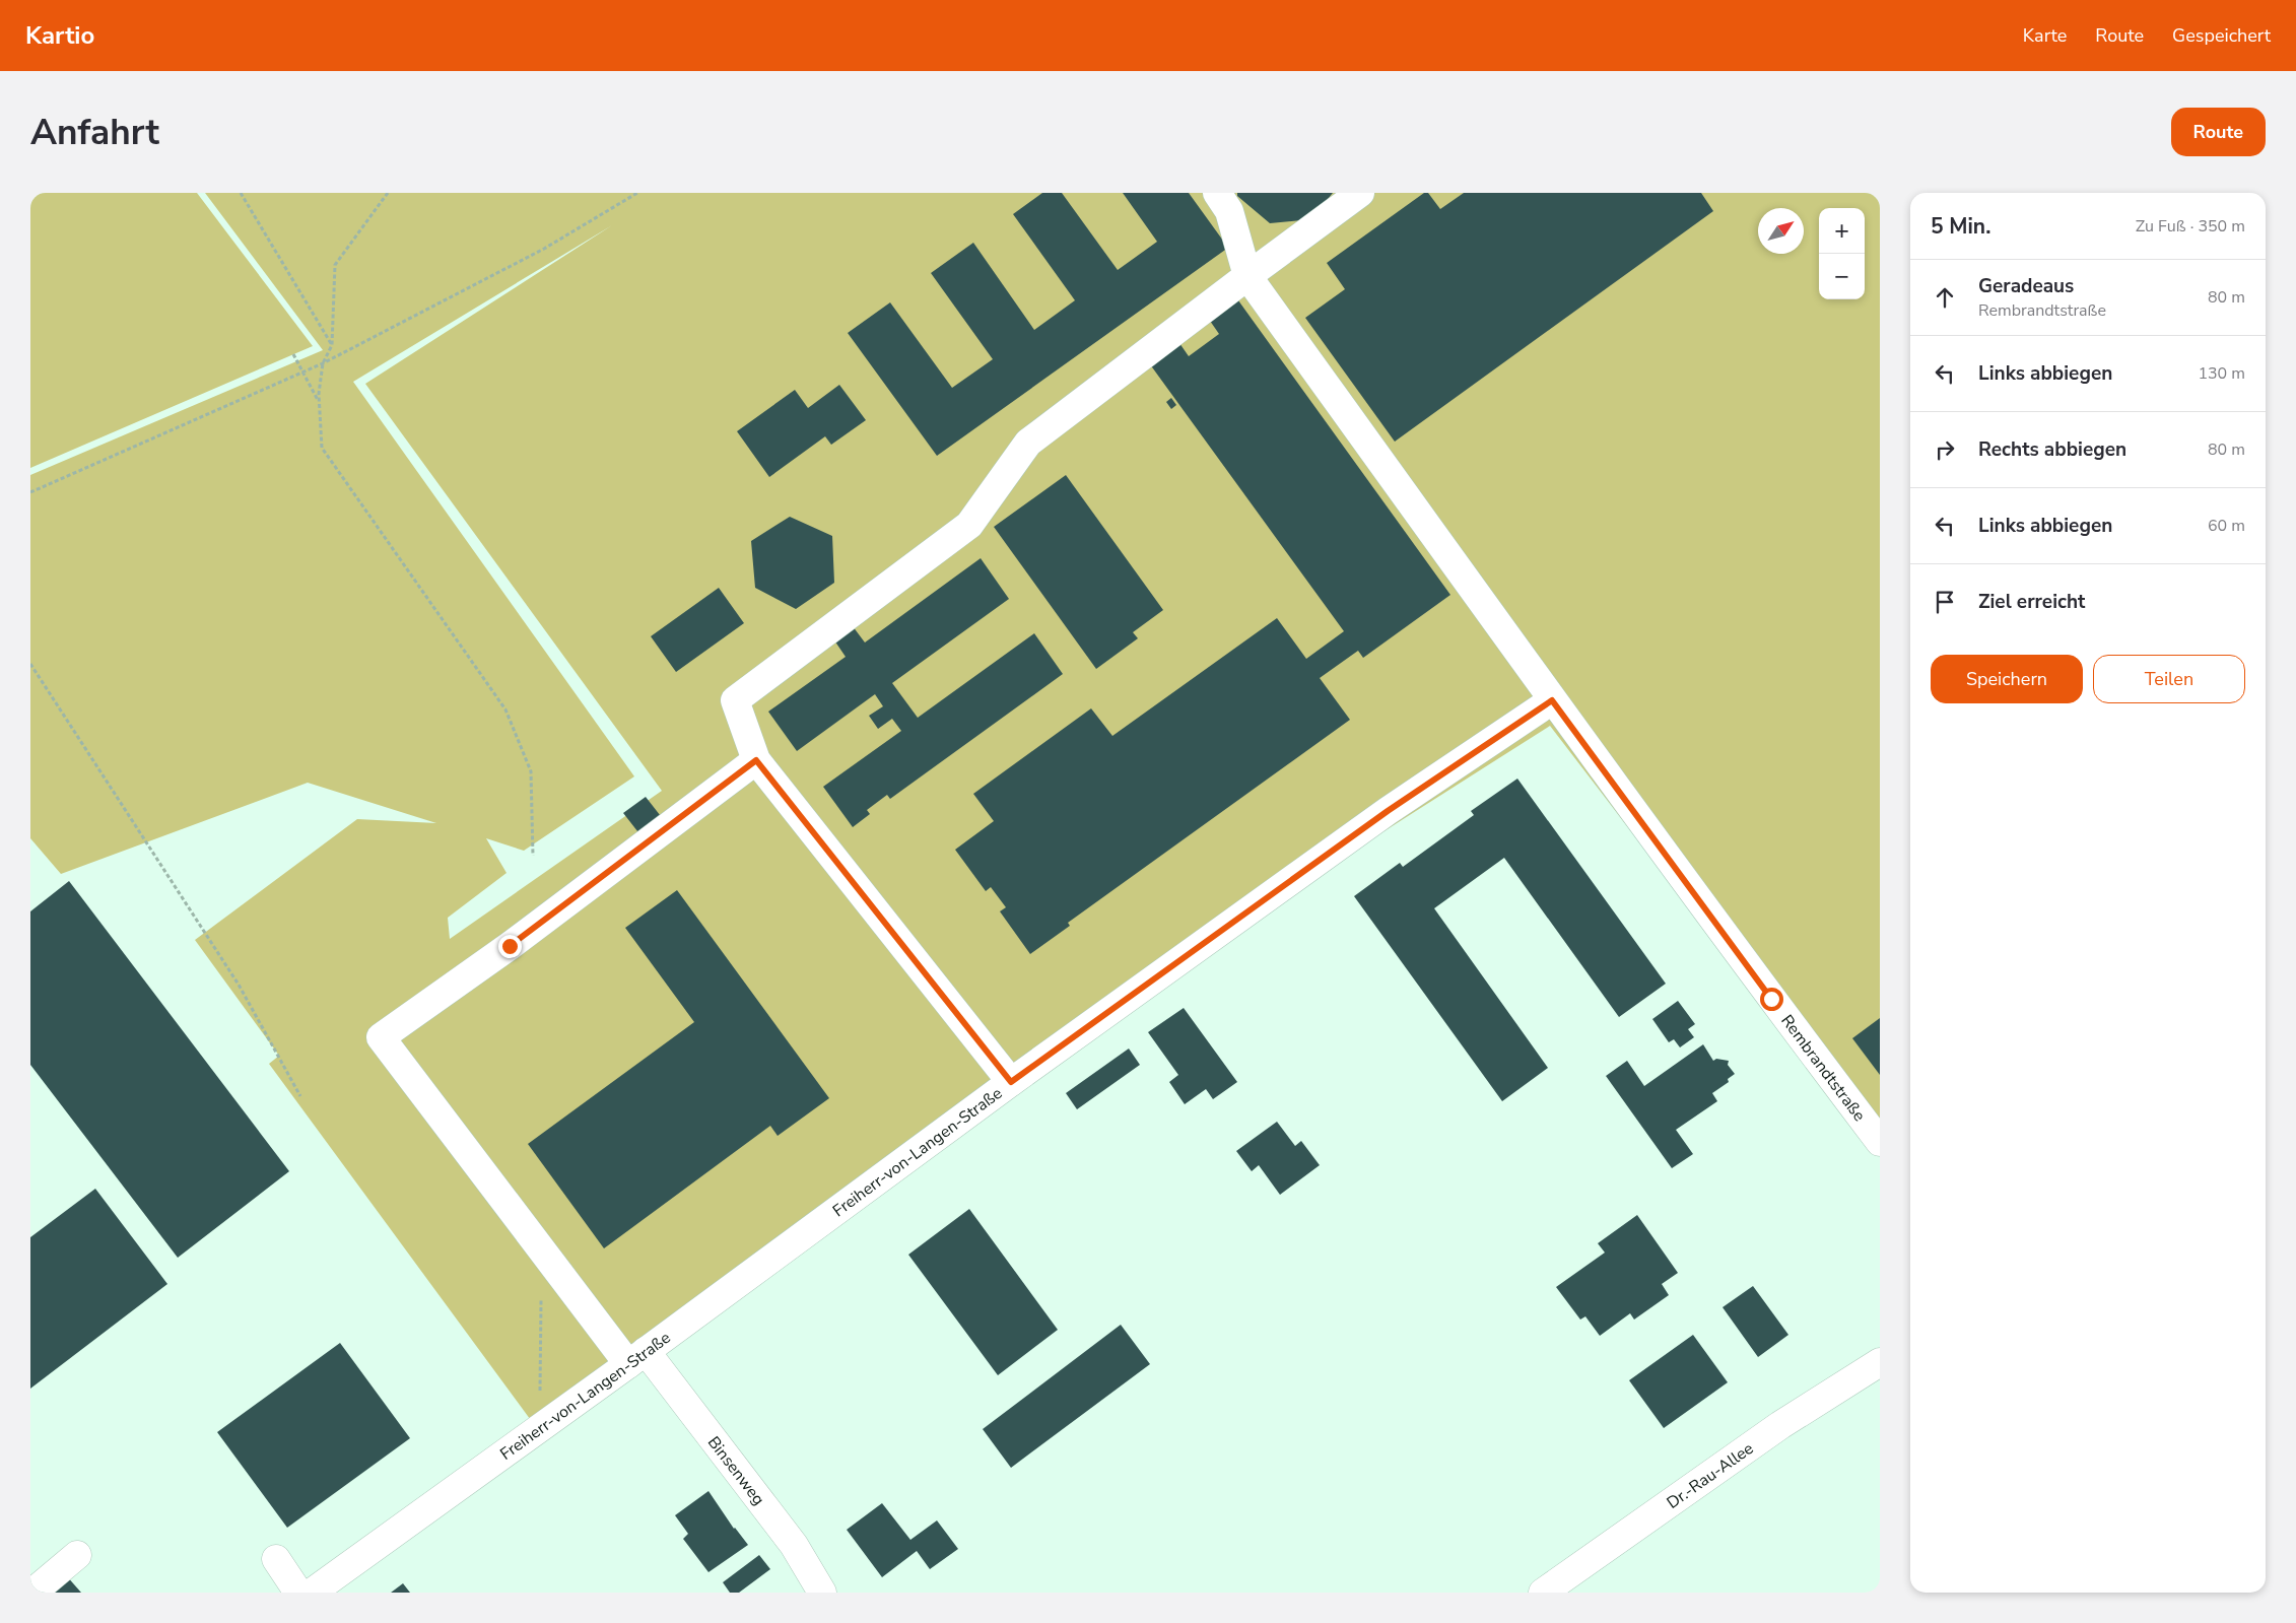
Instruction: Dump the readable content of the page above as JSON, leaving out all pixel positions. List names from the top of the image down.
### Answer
{
  "streets": {
    "street": [
      "Rembrandtstraße",
      "Freiherr-von-Langen-Straße",
      "Binsenweg",
      "Dr.-Rau-Allee"
    ]
  },
  "crossings": [
    ["Rembrandtstraße", "Freiherr-von-Langen-Straße"],
    ["Freiherr-von-Langen-Straße", "Binsenweg"]
  ],
  "north": "top right",
  "page": {
    "header": "Kartio",
    "nav": ["Karte", "Route", "Gespeichert"],
    "buttons": [
      "Route",
      ["Speichern", "Teilen"]
    ],
    "title": "Anfahrt",
    "heading": ["5 Min.", "Zu Fuß · 350 m"],
    "map_buttons": ["+", "−"],
    "list": [
      ["Geradeaus", "Rembrandtstraße", "80 m"],
      ["Links abbiegen", "130 m"],
      ["Rechts abbiegen", "80 m"],
      ["Links abbiegen", "60 m"],
      "Ziel erreicht"
    ]
  }
}
